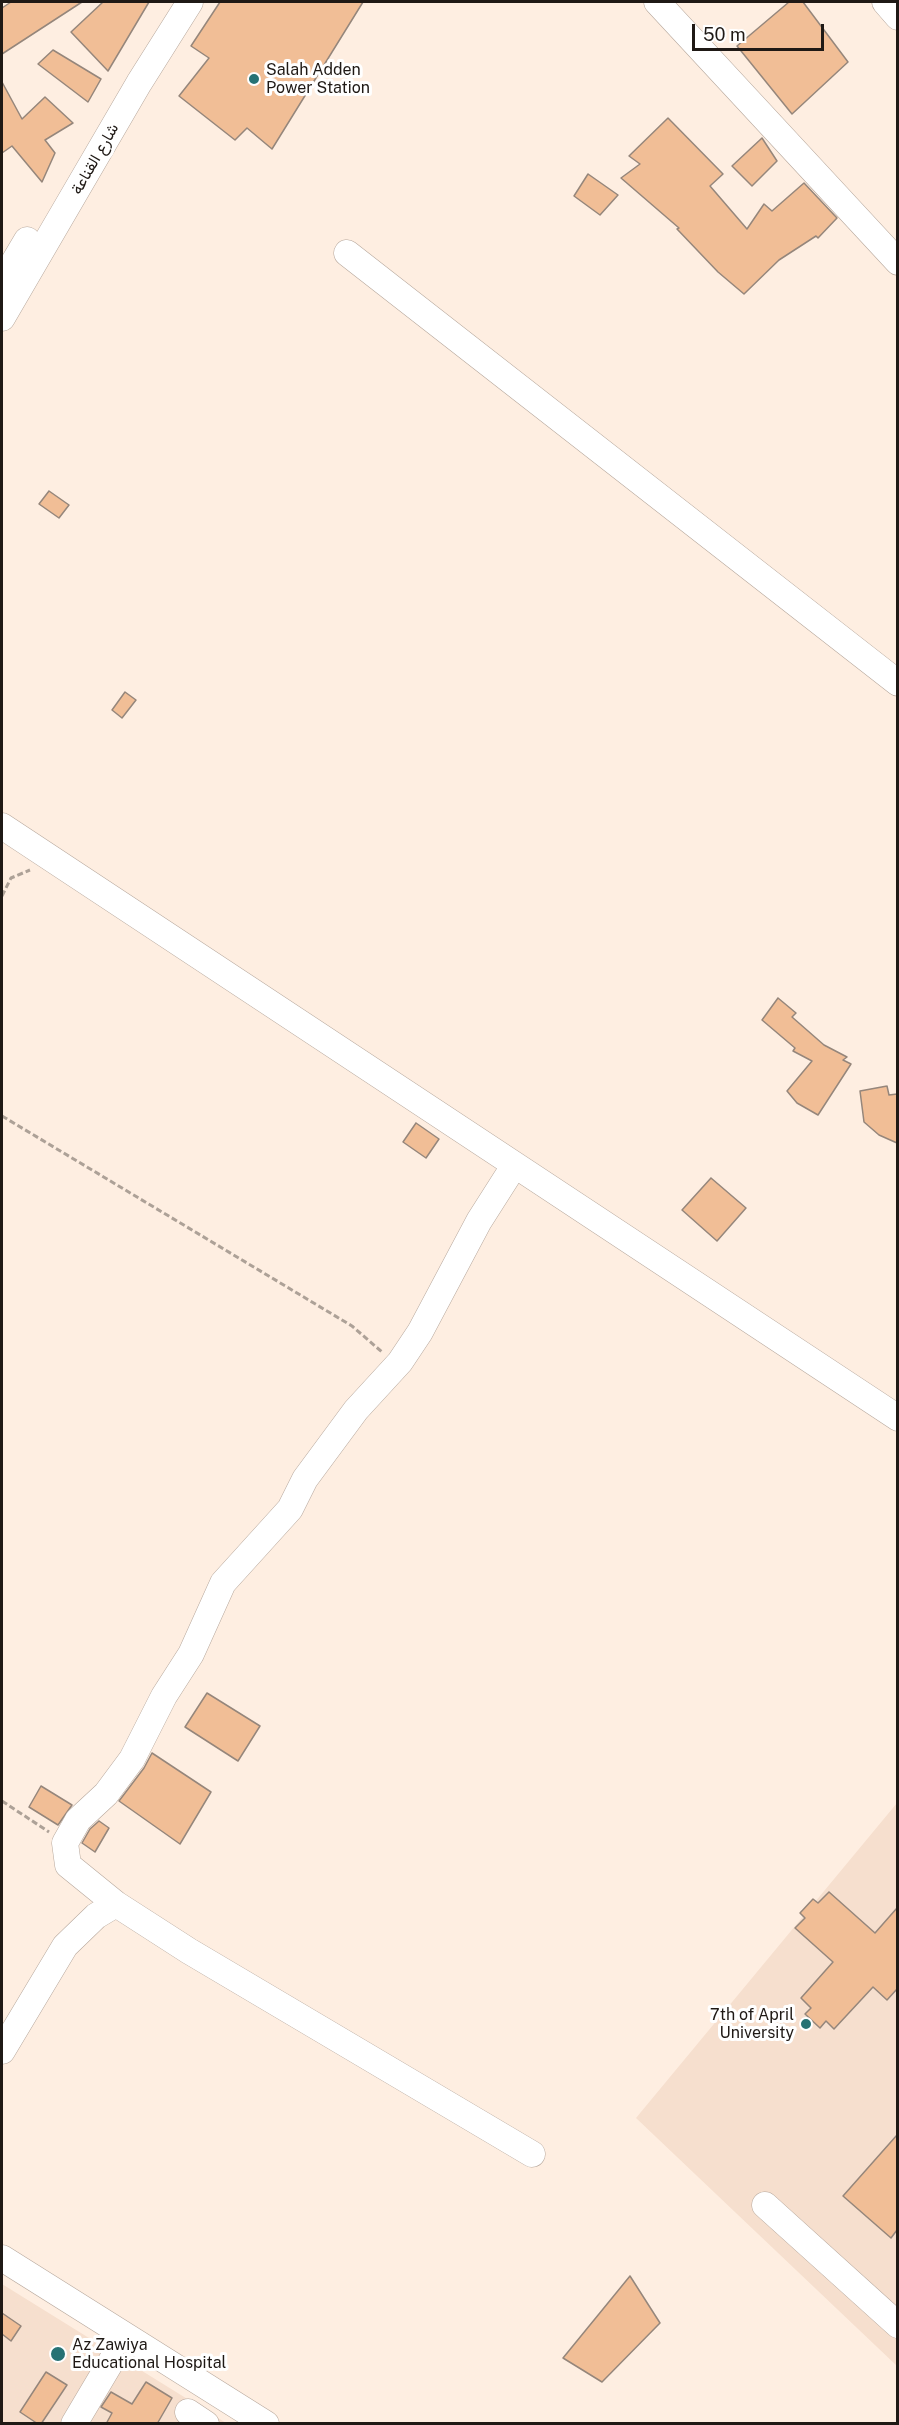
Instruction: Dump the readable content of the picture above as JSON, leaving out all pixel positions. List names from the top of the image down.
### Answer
{
  "streets": {
    "street": ["شارع القناعة"]
  },
  "places": ["Salah Adden Power Station", "7th of April University", "Az Zawiya Educational Hospital"],
  "scale_bar": "50 m"
}
